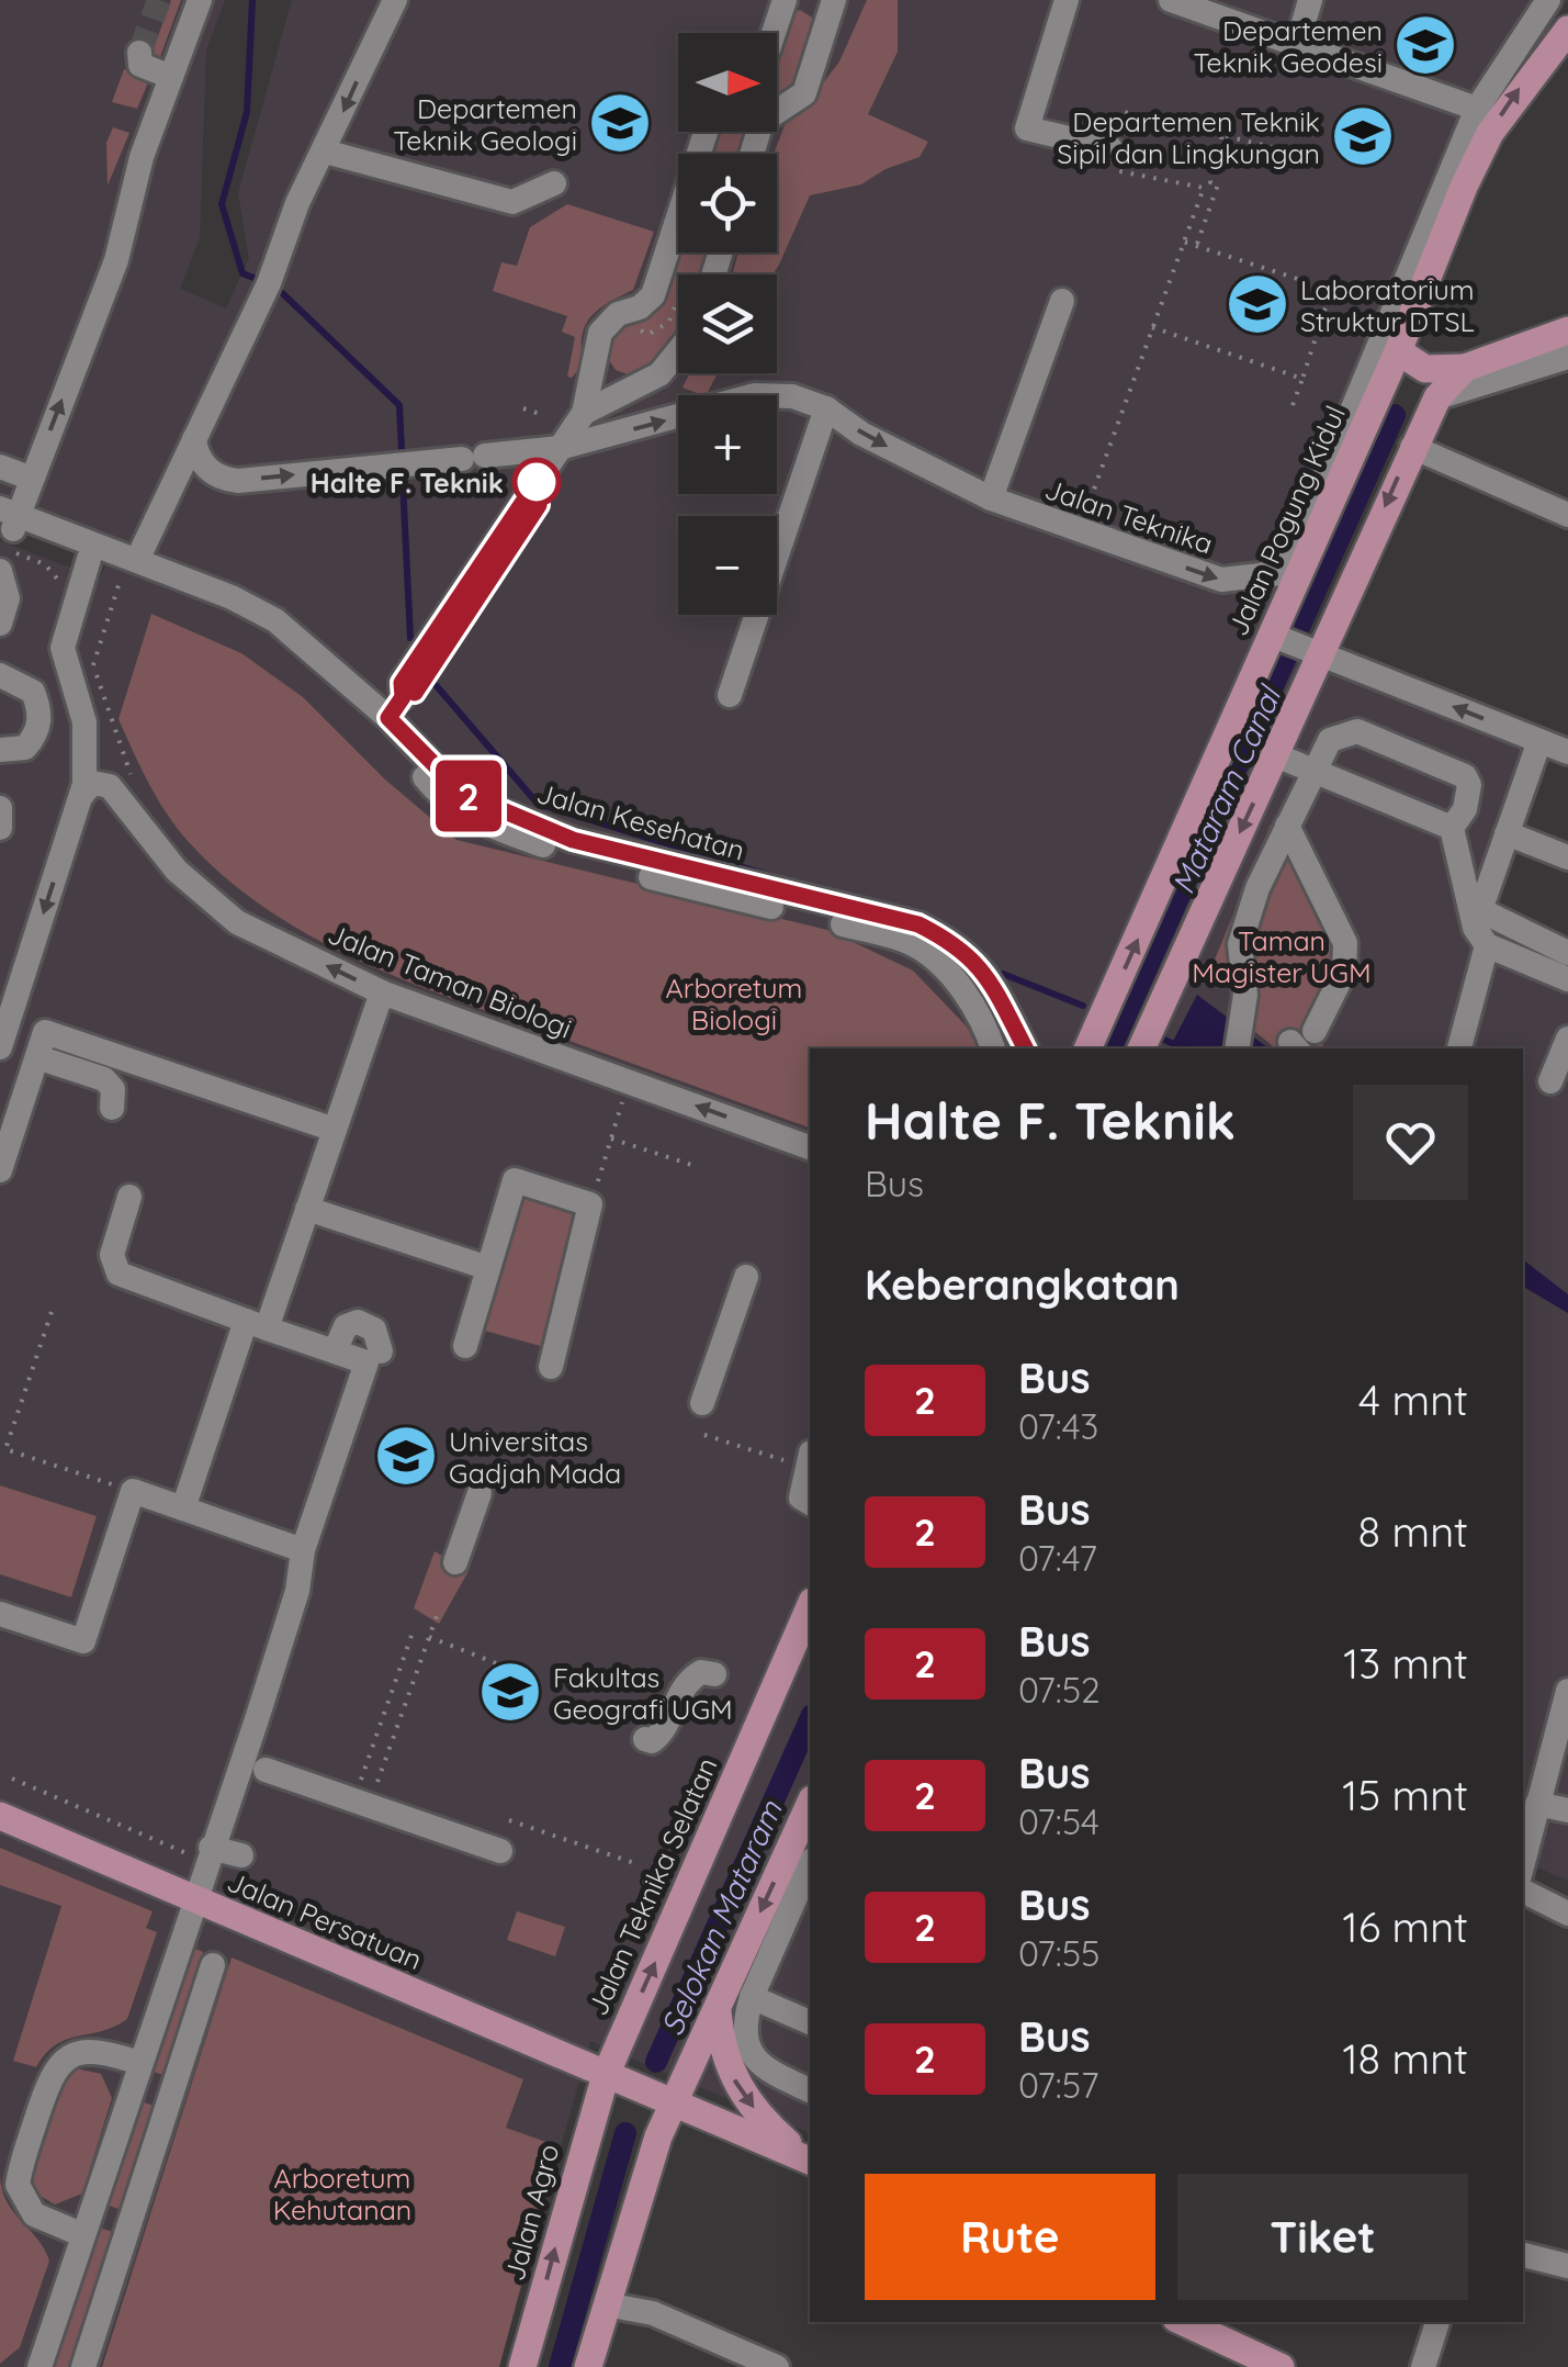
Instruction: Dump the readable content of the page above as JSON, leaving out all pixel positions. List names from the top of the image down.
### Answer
{
  "streets": {
    "main road": [
      "Jalan Pogung Kidul",
      "Jalan Teknika Selatan",
      "Jalan Persatuan",
      "Jalan Agro"
    ],
    "street": ["Jalan Teknika", "Jalan Kesehatan", "Jalan Taman Biologi"]
  },
  "crossings": [
    ["Jalan Teknika", "Jalan Pogung Kidul"],
    ["Jalan Teknika Selatan", "Jalan Persatuan"],
    ["Jalan Teknika Selatan", "Jalan Agro"],
    ["Jalan Persatuan", "Jalan Agro"]
  ],
  "one_way": ["Jalan Teknika", "Jalan Taman Biologi"],
  "water": ["Mataram Canal", "Selokan Mataram"],
  "parks": ["Taman Magister UGM", "Arboretum Biologi", "Arboretum Kehutanan"],
  "places": {
    "school or university": [
      "Departemen Teknik Geodesi",
      "Departemen Teknik Geologi",
      "Departemen Teknik Sipil dan Lingkungan",
      "Laboratorium Struktur DTSL",
      "Universitas Gadjah Mada",
      "Fakultas Geografi UGM"
    ],
    "other": ["Halte F. Teknik"]
  },
  "lines": ["bus line 2"],
  "north": "right",
  "page": {
    "on_map": "2",
    "map_buttons": ["+", "−"],
    "heading": [
      ["Halte F. Teknik", "Bus"],
      "Keberangkatan"
    ],
    "list": [
      {
        "mark": "2",
        "name": "Bus",
        "note": "07:43",
        "value": "4 mnt"
      },
      {
        "mark": "2",
        "name": "Bus",
        "note": "07:47",
        "value": "8 mnt"
      },
      {
        "mark": "2",
        "name": "Bus",
        "note": "07:52",
        "value": "13 mnt"
      },
      {
        "mark": "2",
        "name": "Bus",
        "note": "07:54",
        "value": "15 mnt"
      },
      {
        "mark": "2",
        "name": "Bus",
        "note": "07:55",
        "value": "16 mnt"
      },
      {
        "mark": "2",
        "name": "Bus",
        "note": "07:57",
        "value": "18 mnt"
      }
    ],
    "buttons": ["Rute", "Tiket"]
  }
}
